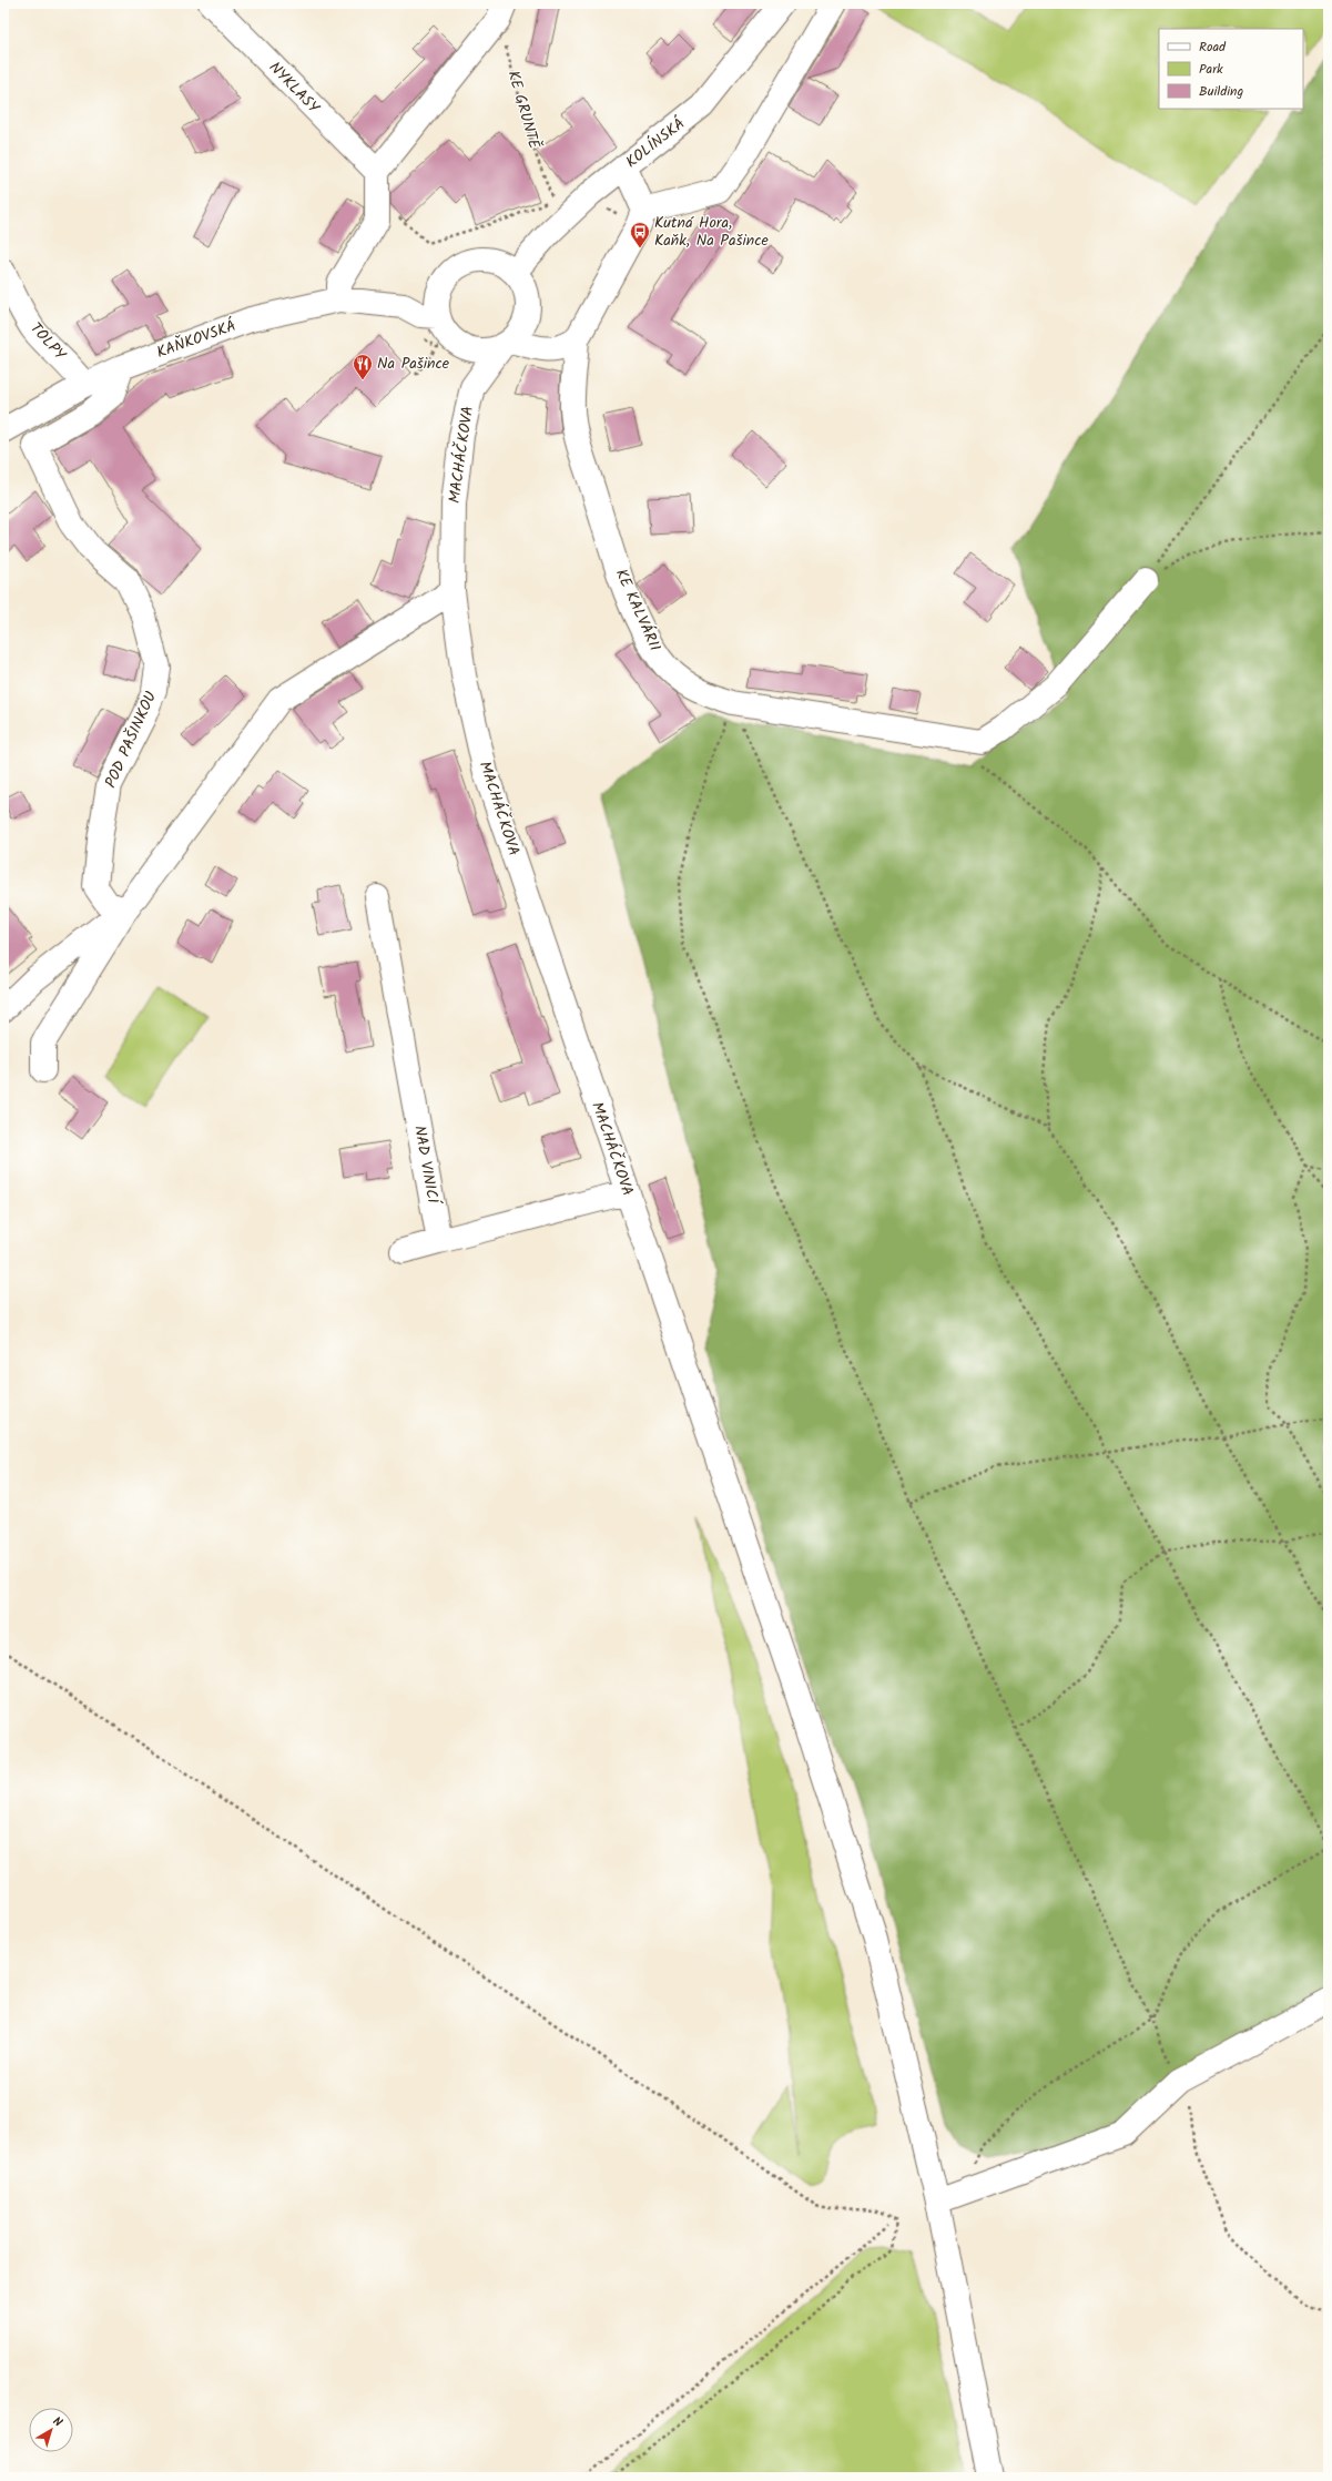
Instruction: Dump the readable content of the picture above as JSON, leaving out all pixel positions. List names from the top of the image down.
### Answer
{
  "streets": {
    "street": [
      "NYKLASY",
      "KOLÍNSKÁ",
      "KAŇKOVSKÁ",
      "TOLPY",
      "MACHÁČKOVA",
      "KE KALVÁRII",
      "POD PAŠINKOU",
      "NAD VINICÍ"
    ],
    "path": ["KE GRUNTĚ"]
  },
  "crossings": [
    ["KOLÍNSKÁ", "KAŇKOVSKÁ"],
    ["KAŇKOVSKÁ", "TOLPY"],
    ["KAŇKOVSKÁ", "POD PAŠINKOU"]
  ],
  "places": {
    "bus stop": ["Kutná Hora, Kaňk, Na Pašince"],
    "restaurant": ["Na Pašince"]
  },
  "legend": ["Road", "Park", "Building"],
  "north": "top right"
}
